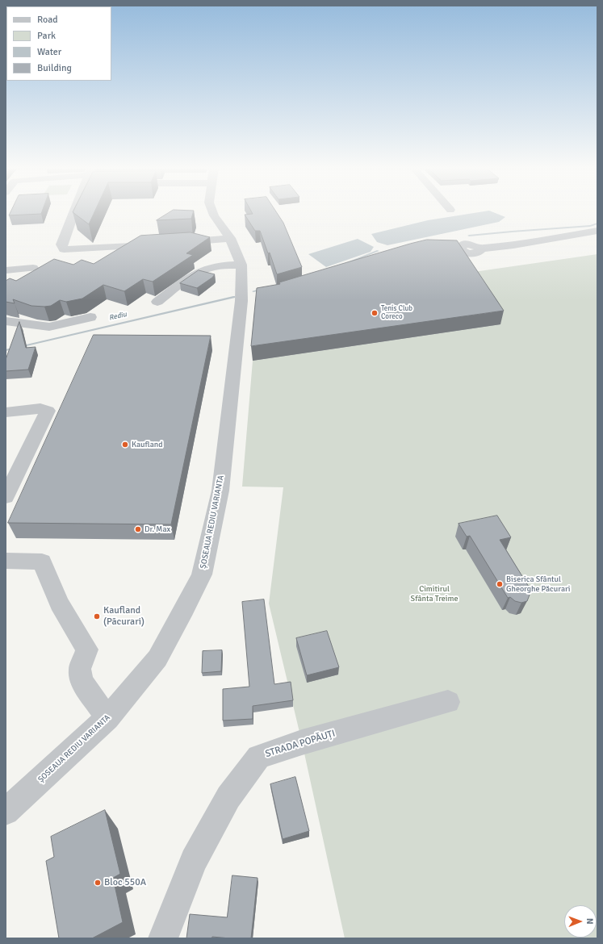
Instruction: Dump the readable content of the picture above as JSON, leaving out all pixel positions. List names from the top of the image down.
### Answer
{
  "streets": {
    "street": ["ȘOSEAUA REDIU VARIANTA", "STRADA POPĂUȚI"]
  },
  "water": ["Rediu"],
  "parks": ["Cimitirul Sfânta Treime"],
  "places": [
    "Tenis Club Coreco",
    "Kaufland",
    "Dr. Max",
    "Biserica Sfântul Gheorghe Păcurari",
    "Kaufland (Păcurari)",
    "Bloc 550A"
  ],
  "legend": [
    "Road",
    "Park",
    "Water",
    "Building"
  ],
  "north": "right"
}
